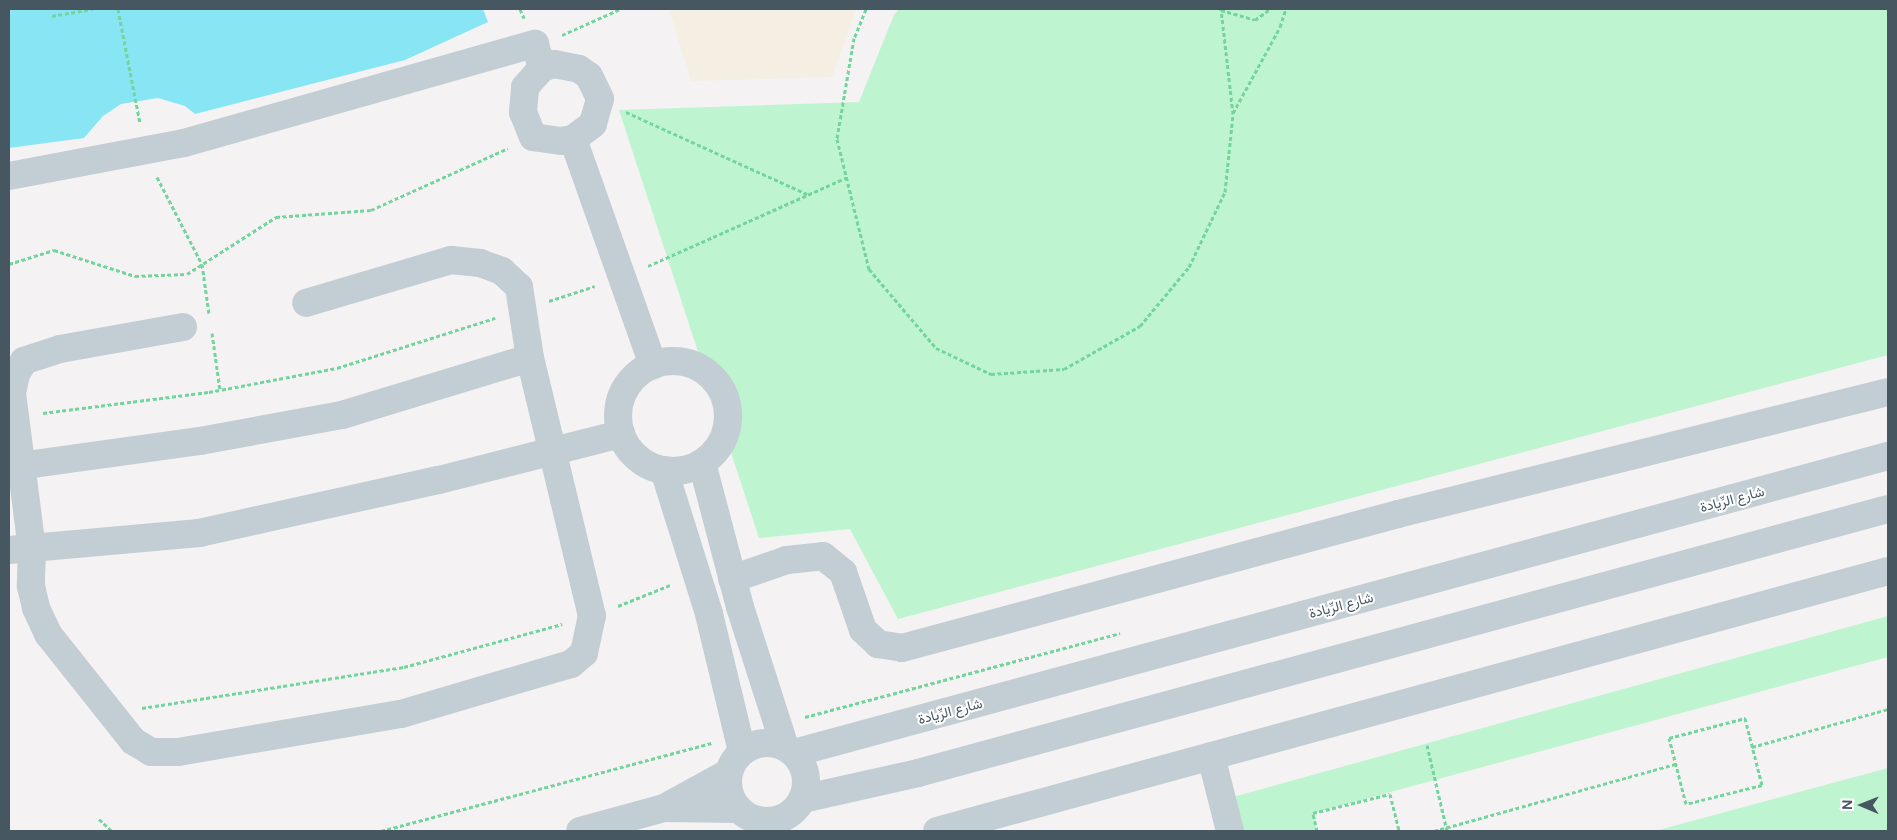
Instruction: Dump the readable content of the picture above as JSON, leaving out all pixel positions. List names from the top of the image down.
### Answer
{
  "streets": {
    "street": ["شارع الرِّيادة"]
  },
  "north": "left"
}
